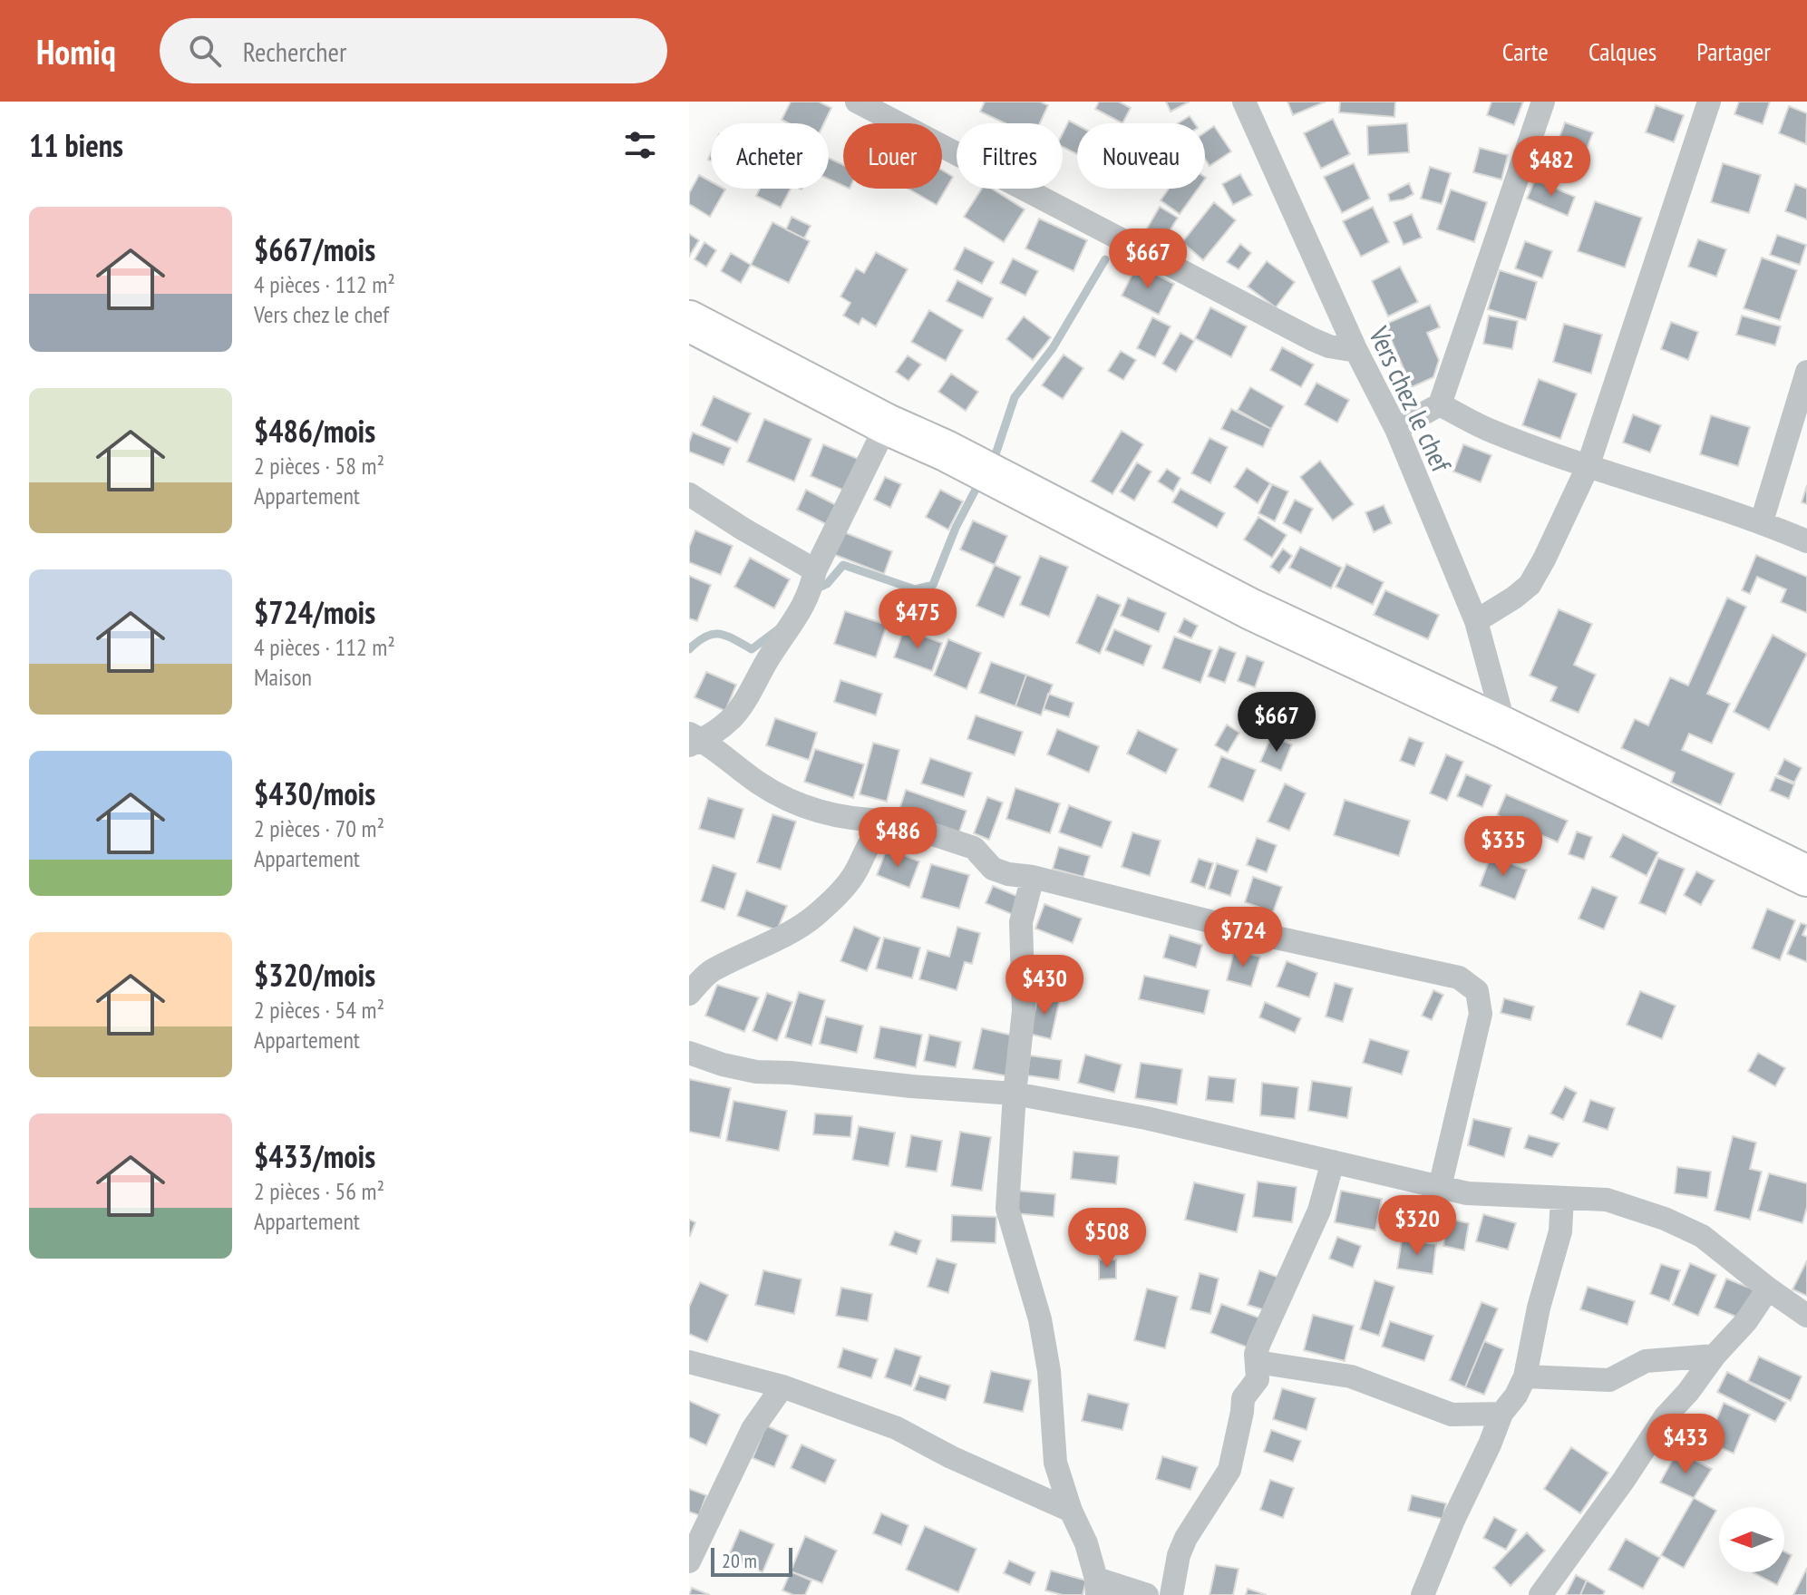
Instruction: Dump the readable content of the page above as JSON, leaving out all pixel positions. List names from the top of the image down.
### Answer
{
  "streets": {
    "street": ["Vers chez le chef"]
  },
  "scale_bar": "20 m",
  "north": "left",
  "page": {
    "header": "Homiq",
    "search": "Rechercher",
    "nav": ["Carte", "Calques", "Partager"],
    "heading": "11 biens",
    "chip": [
      "Acheter",
      "Louer",
      "Filtres",
      "Nouveau"
    ],
    "price": [
      "$482",
      "$667",
      "$475",
      "$667",
      "$486",
      "$335",
      "$724",
      "$430",
      "$320",
      "$508",
      "$433"
    ],
    "list": [
      {
        "name": "$667/mois",
        "note": "4 pièces · 112 m² · Vers chez le chef"
      },
      {
        "name": "$486/mois",
        "note": "2 pièces · 58 m² · Appartement"
      },
      {
        "name": "$724/mois",
        "note": "4 pièces · 112 m² · Maison"
      },
      {
        "name": "$430/mois",
        "note": "2 pièces · 70 m² · Appartement"
      },
      {
        "name": "$320/mois",
        "note": "2 pièces · 54 m² · Appartement"
      },
      {
        "name": "$433/mois",
        "note": "2 pièces · 56 m² · Appartement"
      }
    ],
    "scale": "20 m"
  }
}
